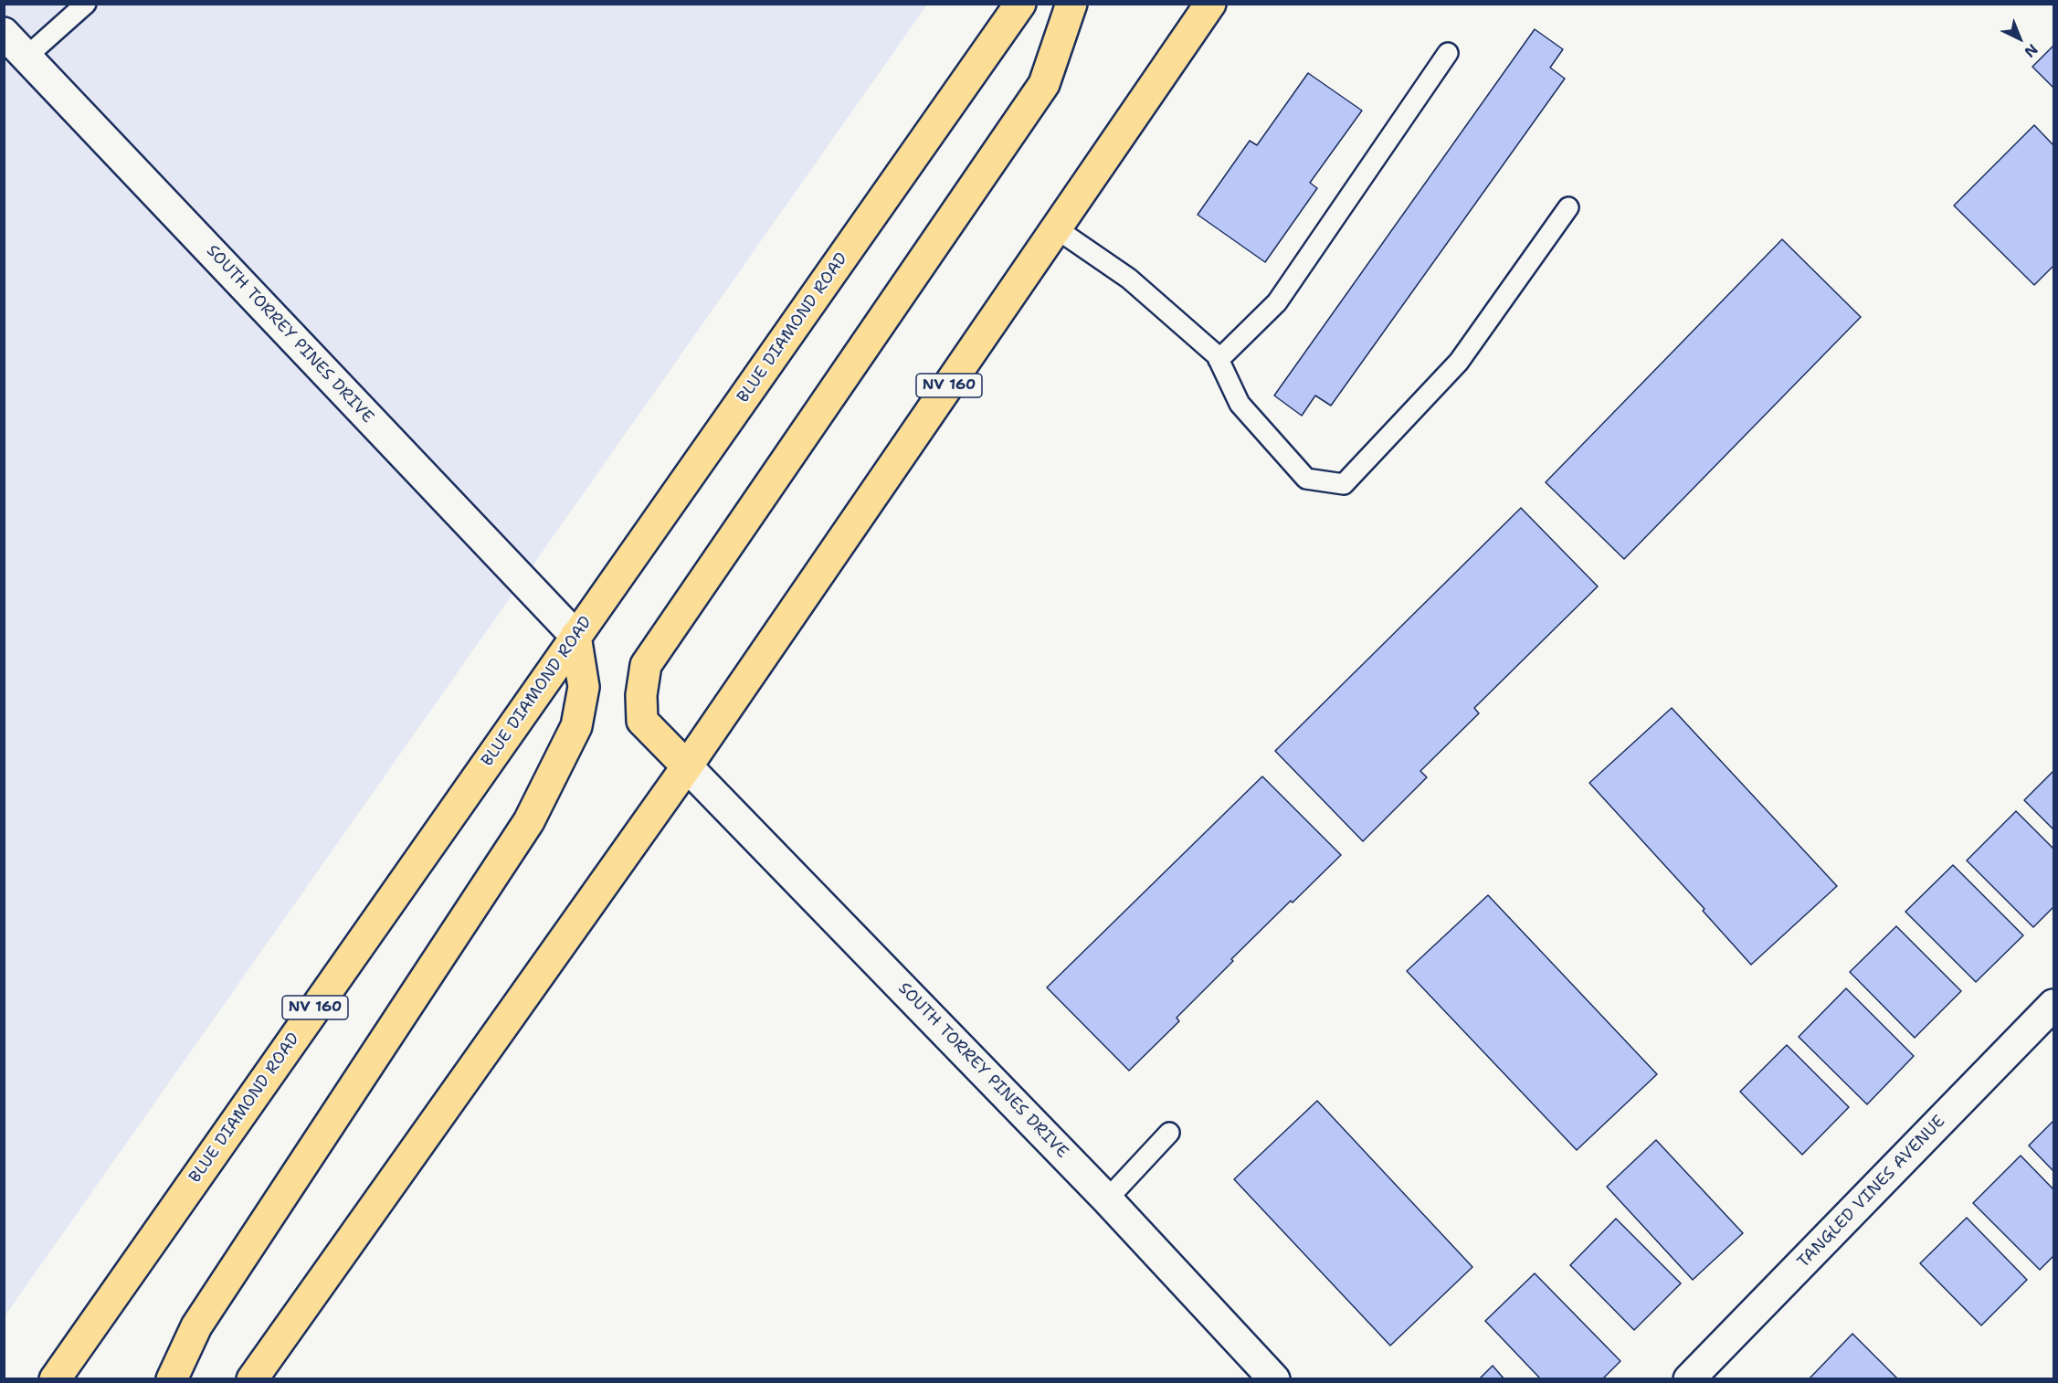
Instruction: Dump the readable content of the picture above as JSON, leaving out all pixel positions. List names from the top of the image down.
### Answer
{
  "streets": {
    "highway": ["BLUE DIAMOND ROAD", "NV 160"],
    "street": ["SOUTH TORREY PINES DRIVE", "TANGLED VINES AVENUE"]
  },
  "crossings": [
    ["BLUE DIAMOND ROAD", "SOUTH TORREY PINES DRIVE"],
    ["SOUTH TORREY PINES DRIVE", "NV 160"]
  ],
  "north": "bottom right"
}
